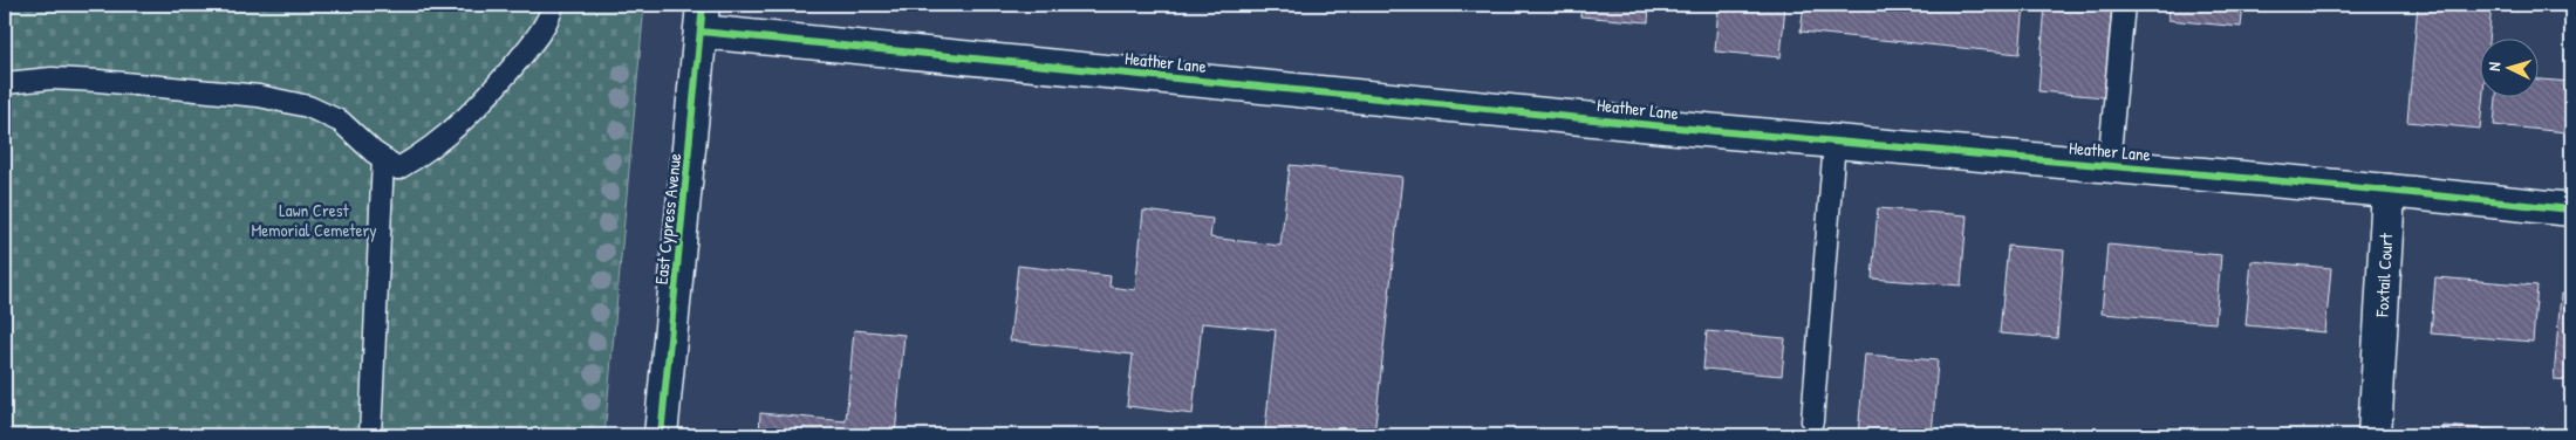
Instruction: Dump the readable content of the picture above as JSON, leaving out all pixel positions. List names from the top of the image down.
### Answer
{
  "streets": {
    "street": ["Heather Lane", "East Cypress Avenue", "Foxtail Court"]
  },
  "crossings": [
    ["Heather Lane", "East Cypress Avenue"],
    ["Heather Lane", "Foxtail Court"]
  ],
  "parks": ["Lawn Crest Memorial Cemetery"],
  "north": "left"
}
